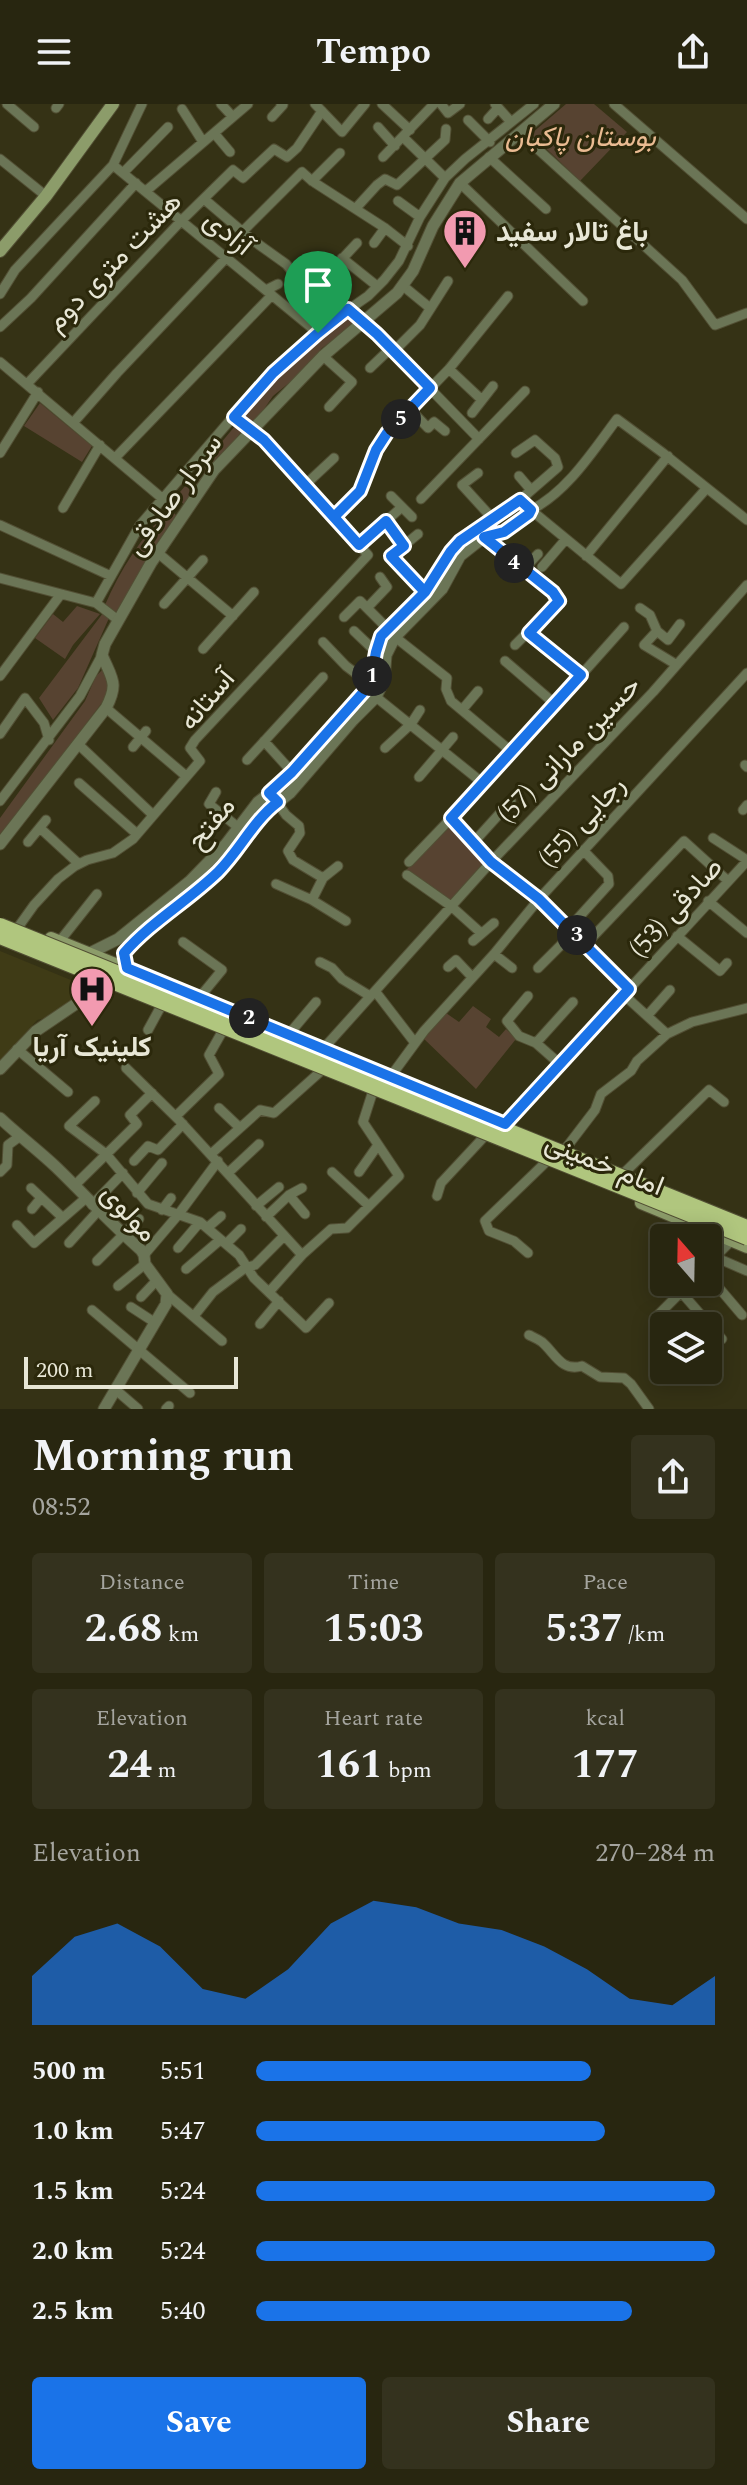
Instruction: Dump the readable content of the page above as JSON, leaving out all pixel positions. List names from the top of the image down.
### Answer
{
  "streets": {
    "main road": ["امام خمینی"],
    "street": [
      "آزادی",
      "هشت متری دوم",
      "سردار صادقی",
      "آستانه",
      "حسین مارانی (57)",
      "رجایی (55)",
      "مفتح",
      "صادقی (53)",
      "مولوی"
    ]
  },
  "crossings": [
    ["آزادی", "هشت متری دوم"],
    ["آستانه", "امام خمینی"],
    ["حسین مارانی (57)", "امام خمینی"],
    ["رجایی (55)", "امام خمینی"],
    ["مفتح", "امام خمینی"],
    ["صادقی (53)", "امام خمینی"]
  ],
  "parks": ["بوستان پاکبان"],
  "places": {
    "building": ["باغ تالار سفید"],
    "hospital": ["کلینیک آریا"]
  },
  "scale_bar": "200 m",
  "north": "top",
  "page": {
    "header": "Tempo",
    "pins": [
      "5",
      "4",
      "1",
      "3",
      "2"
    ],
    "scale": "200 m",
    "heading": ["Morning run", "08:52"],
    "stats": [
      ["Distance", "2.68 km"],
      ["Time", "15:03"],
      ["Pace", "5:37 /km"],
      ["Elevation", "24 m"],
      ["Heart rate", "161 bpm"],
      ["kcal", "177"]
    ],
    "chart": ["Elevation", "270–284 m"],
    "list": [
      {
        "name": "500 m",
        "note": "5:51"
      },
      {
        "name": "1.0 km",
        "note": "5:47"
      },
      {
        "name": "1.5 km",
        "note": "5:24"
      },
      {
        "name": "2.0 km",
        "note": "5:24"
      },
      {
        "name": "2.5 km",
        "note": "5:40"
      }
    ],
    "buttons": ["Save", "Share"]
  }
}
